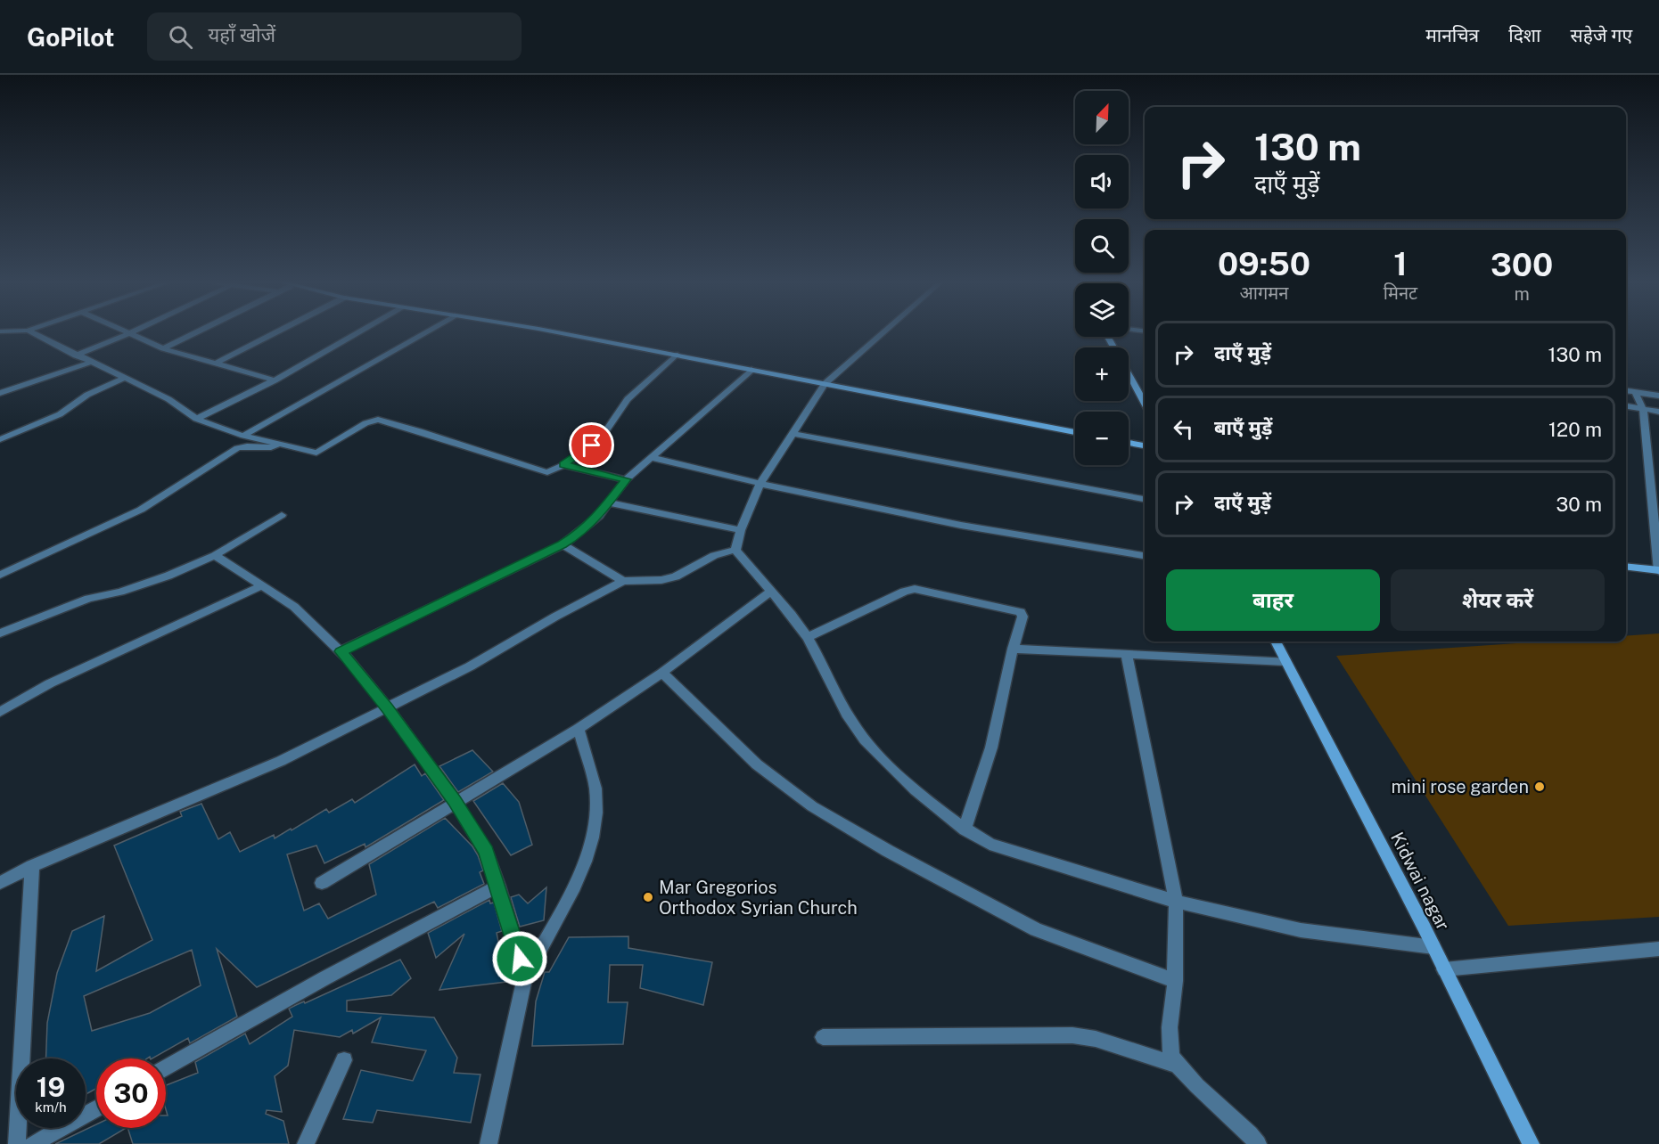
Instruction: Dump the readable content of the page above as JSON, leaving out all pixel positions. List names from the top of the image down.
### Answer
{
  "streets": {
    "street": ["Kidwai nagar"]
  },
  "places": ["mini rose garden", "Mar Gregorios Orthodox Syrian Church"],
  "north": "top right",
  "page": {
    "header": "GoPilot",
    "search": "यहाँ खोजें",
    "nav": ["मानचित्र", "दिशा", "सहेजे गए"],
    "map_buttons": ["+", "−"],
    "turn": ["130 m", "दाएँ मुड़ें"],
    "eta": [
      "09:50",
      "आगमन",
      "1",
      "मिनट",
      "300",
      "m"
    ],
    "list": [
      {
        "name": "दाएँ मुड़ें",
        "value": "130 m"
      },
      {
        "name": "बाएँ मुड़ें",
        "value": "120 m"
      },
      {
        "name": "दाएँ मुड़ें",
        "value": "30 m"
      }
    ],
    "buttons": ["बाहर", "शेयर करें"],
    "speed": "19 km/h",
    "limit": "30"
  }
}
